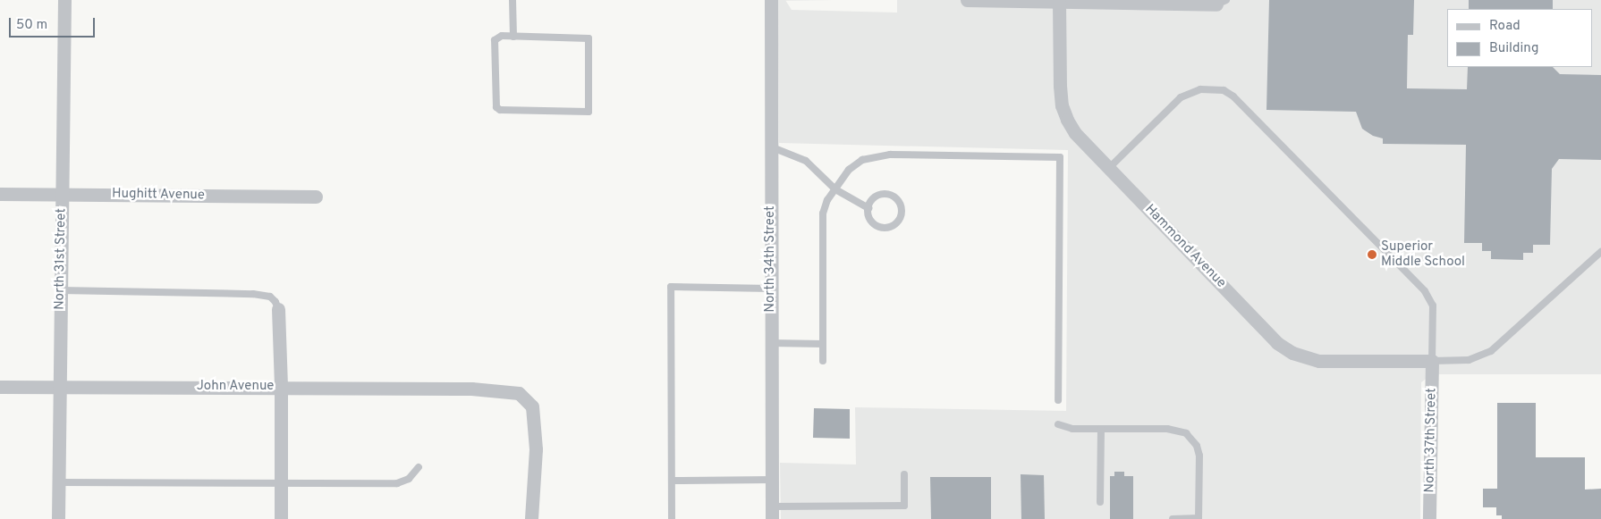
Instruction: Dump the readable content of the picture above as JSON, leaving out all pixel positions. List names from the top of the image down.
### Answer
{
  "streets": {
    "street": [
      "Hughitt Avenue",
      "Hammond Avenue",
      "North 31st Street",
      "North 34th Street",
      "John Avenue",
      "North 37th Street"
    ]
  },
  "crossings": [
    ["Hughitt Avenue", "North 31st Street"],
    ["Hammond Avenue", "North 37th Street"],
    ["North 31st Street", "John Avenue"]
  ],
  "places": ["Superior Middle School"],
  "legend": ["Road", "Building"],
  "scale_bar": "50 m"
}
